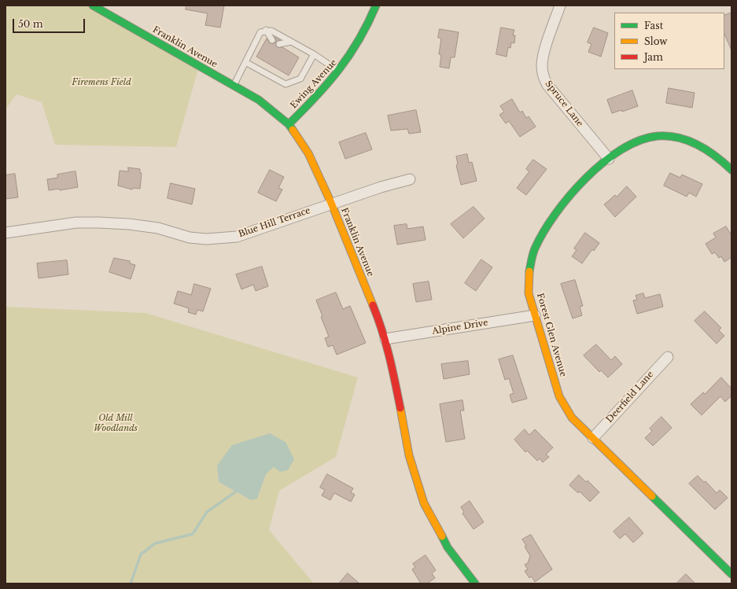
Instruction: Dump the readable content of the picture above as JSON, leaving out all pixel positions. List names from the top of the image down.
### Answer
{
  "streets": {
    "main road": ["Franklin Avenue", "Ewing Avenue", "Forest Glen Avenue"],
    "street": [
      "Spruce Lane",
      "Blue Hill Terrace",
      "Alpine Drive",
      "Deerfield Lane"
    ]
  },
  "crossings": [
    ["Franklin Avenue", "Ewing Avenue"],
    ["Franklin Avenue", "Blue Hill Terrace"],
    ["Franklin Avenue", "Alpine Drive"],
    ["Spruce Lane", "Forest Glen Avenue"],
    ["Alpine Drive", "Forest Glen Avenue"],
    ["Forest Glen Avenue", "Deerfield Lane"]
  ],
  "parks": ["Firemens Field", "Old Mill Woodlands"],
  "legend": ["Fast", "Slow", "Jam"],
  "scale_bar": "50 m"
}
